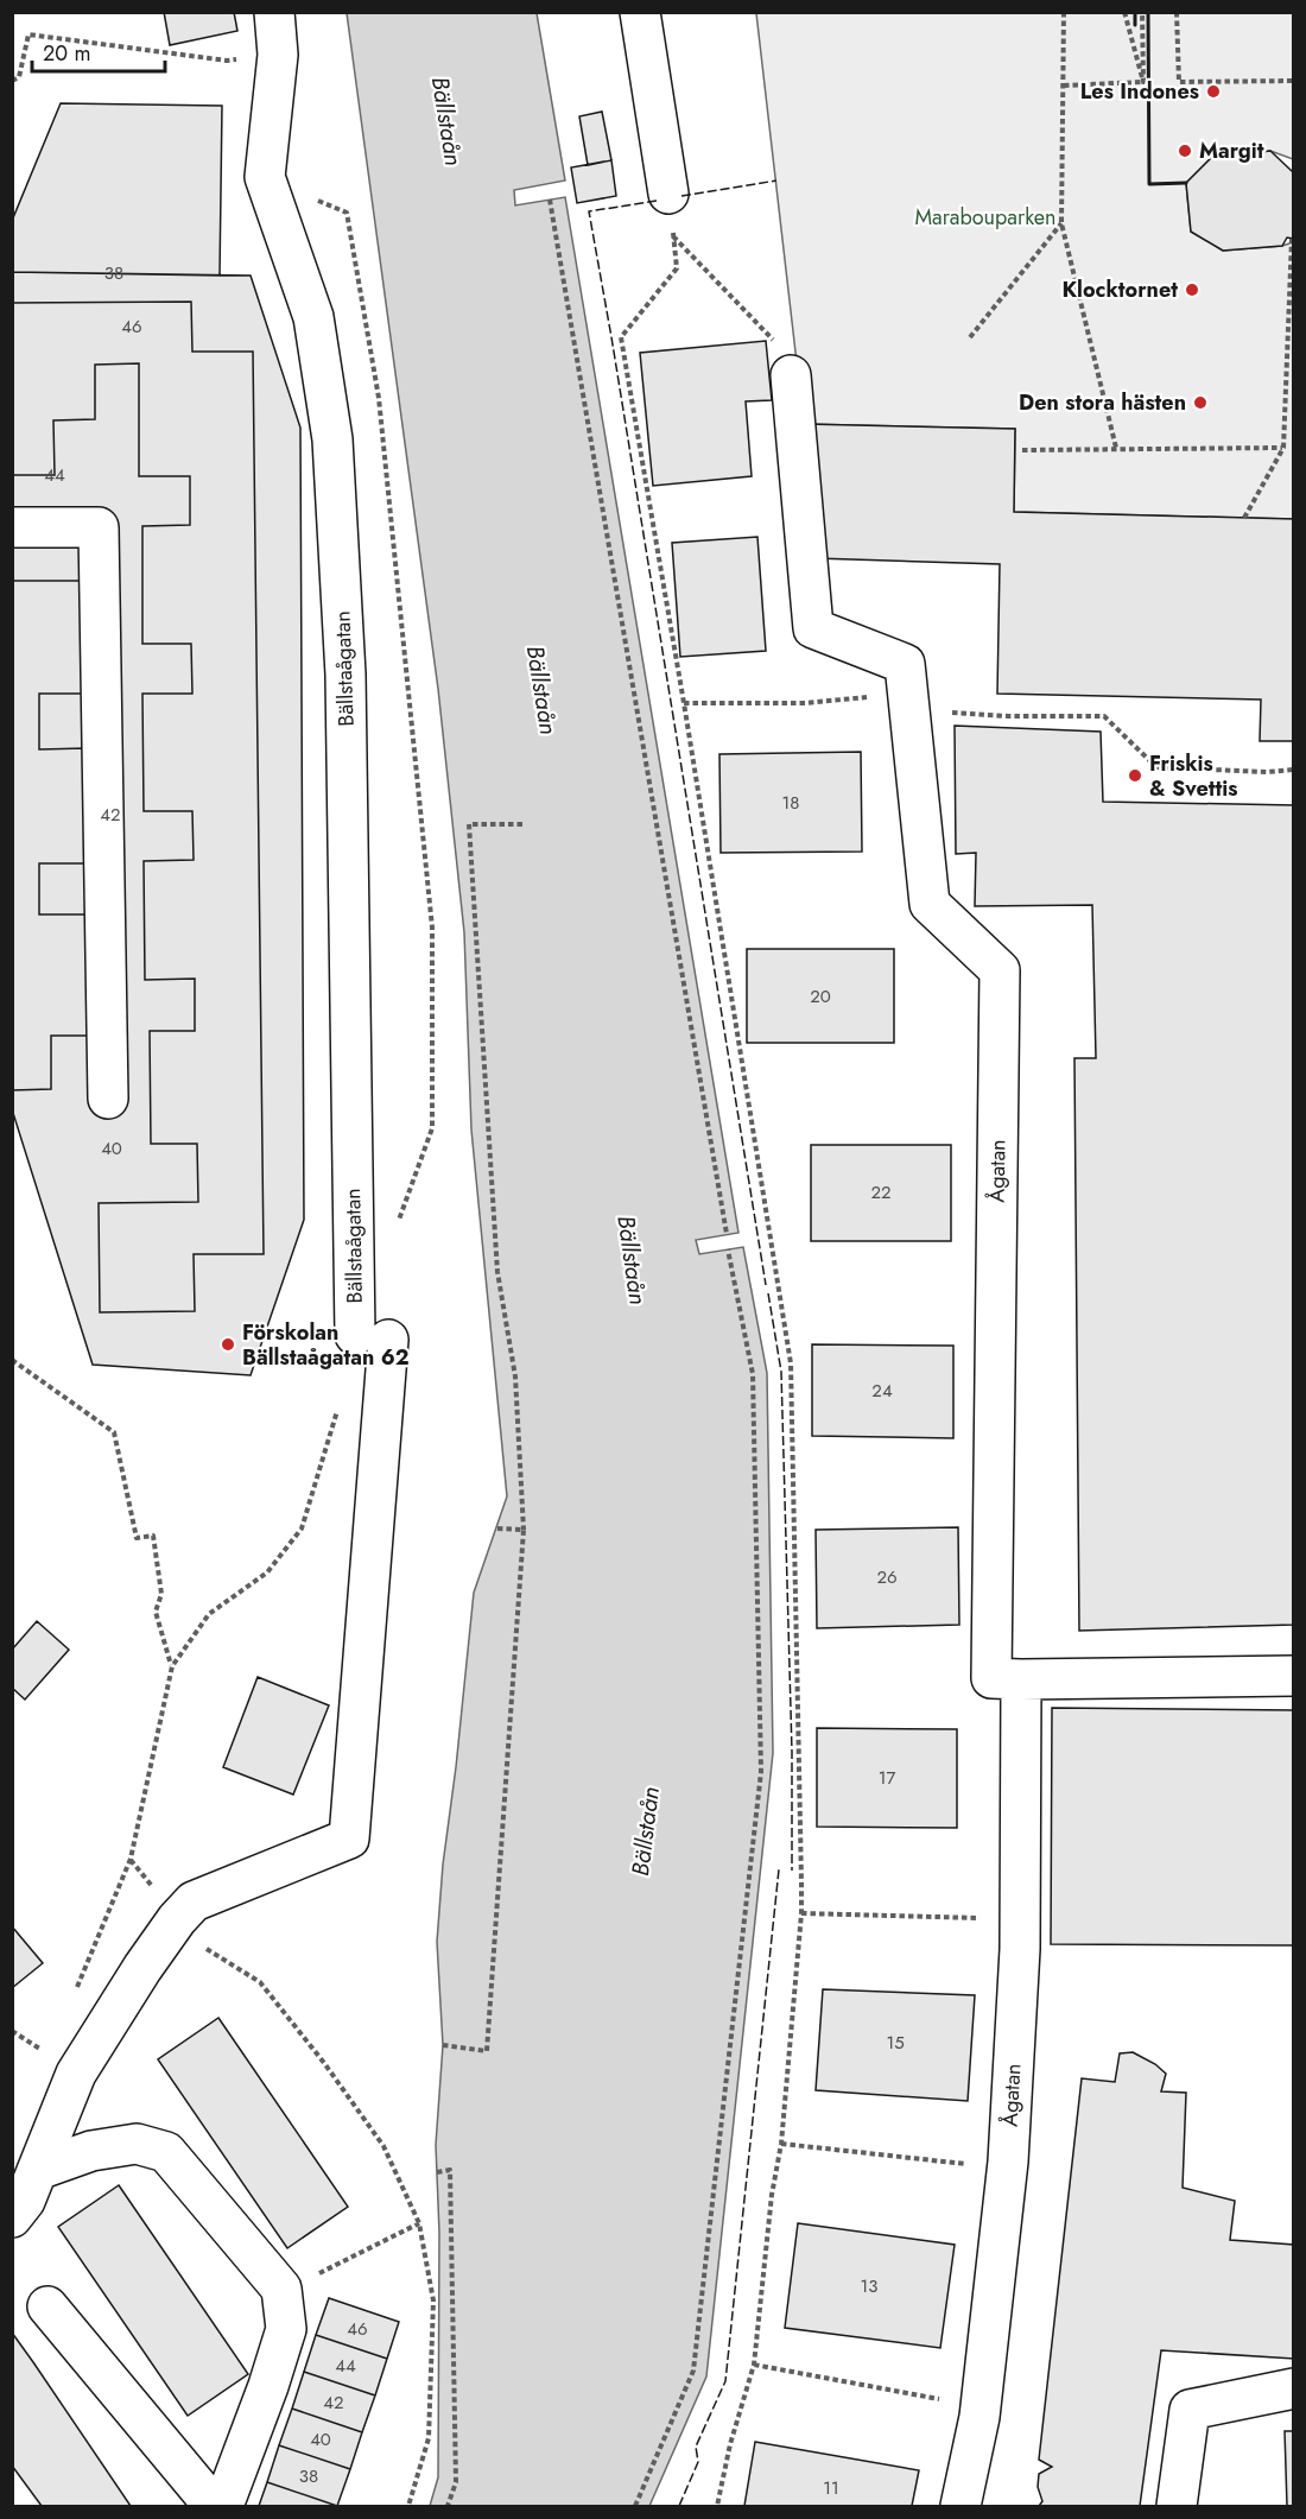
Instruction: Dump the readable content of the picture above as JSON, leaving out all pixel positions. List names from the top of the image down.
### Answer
{
  "streets": {
    "street": ["Bällstaågatan", "Ågatan"]
  },
  "water": ["Bällstaån"],
  "parks": ["Marabouparken"],
  "places": [
    "Les Indones",
    "Margit",
    "Klocktornet",
    "Den stora hästen",
    "Friskis & Svettis",
    "Förskolan Bällstaågatan 62"
  ],
  "house_numbers": [
    "38",
    "46",
    "44",
    "18",
    "42",
    "20",
    "40",
    "22",
    "24",
    "26",
    "17",
    "15",
    "13",
    "46",
    "44",
    "42",
    "40",
    "38",
    "11"
  ],
  "scale_bar": "20 m"
}
